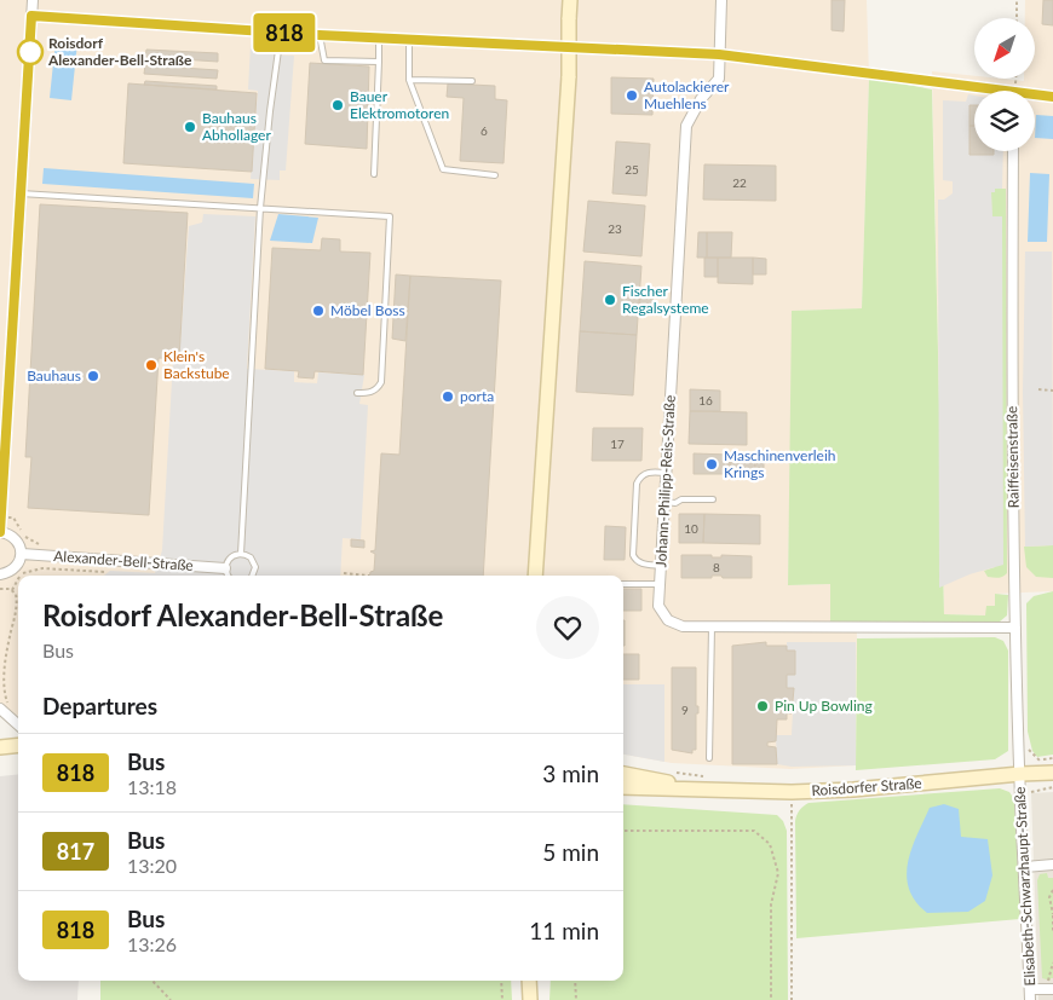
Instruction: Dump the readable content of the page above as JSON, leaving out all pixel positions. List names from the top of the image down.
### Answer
{
  "streets": {
    "main road": ["Roisdorfer Straße"],
    "street": [
      "Raiffeisenstraße",
      "Johann-Philipp-Reis-Straße",
      "Alexander-Bell-Straße",
      "Elisabeth-Schwarzhaupt-Straße"
    ]
  },
  "crossings": [
    ["Raiffeisenstraße", "Johann-Philipp-Reis-Straße"],
    ["Raiffeisenstraße", "Roisdorfer Straße"],
    ["Raiffeisenstraße", "Elisabeth-Schwarzhaupt-Straße"],
    ["Roisdorfer Straße", "Elisabeth-Schwarzhaupt-Straße"]
  ],
  "places": [
    "Roisdorf Alexander-Bell-Straße",
    "Autolackierer Muehlens",
    "Bauer Elektromotoren",
    "Bauhaus Abhollager",
    "Fischer Regalsysteme",
    "Möbel Boss",
    "Klein's Backstube",
    "Bauhaus",
    "porta",
    "Maschinenverleih Krings",
    "Pin Up Bowling"
  ],
  "lines": ["bus line 818"],
  "house_numbers": [
    "6",
    "25",
    "22",
    "23",
    "16",
    "17",
    "10",
    "8",
    "9"
  ],
  "north": "bottom left",
  "page": {
    "on_map": "818",
    "heading": [
      ["Roisdorf Alexander-Bell-Straße", "Bus"],
      "Departures"
    ],
    "list": [
      {
        "mark": "818",
        "name": "Bus",
        "note": "13:18",
        "value": "3 min"
      },
      {
        "mark": "817",
        "name": "Bus",
        "note": "13:20",
        "value": "5 min"
      },
      {
        "mark": "818",
        "name": "Bus",
        "note": "13:26",
        "value": "11 min"
      }
    ]
  }
}
